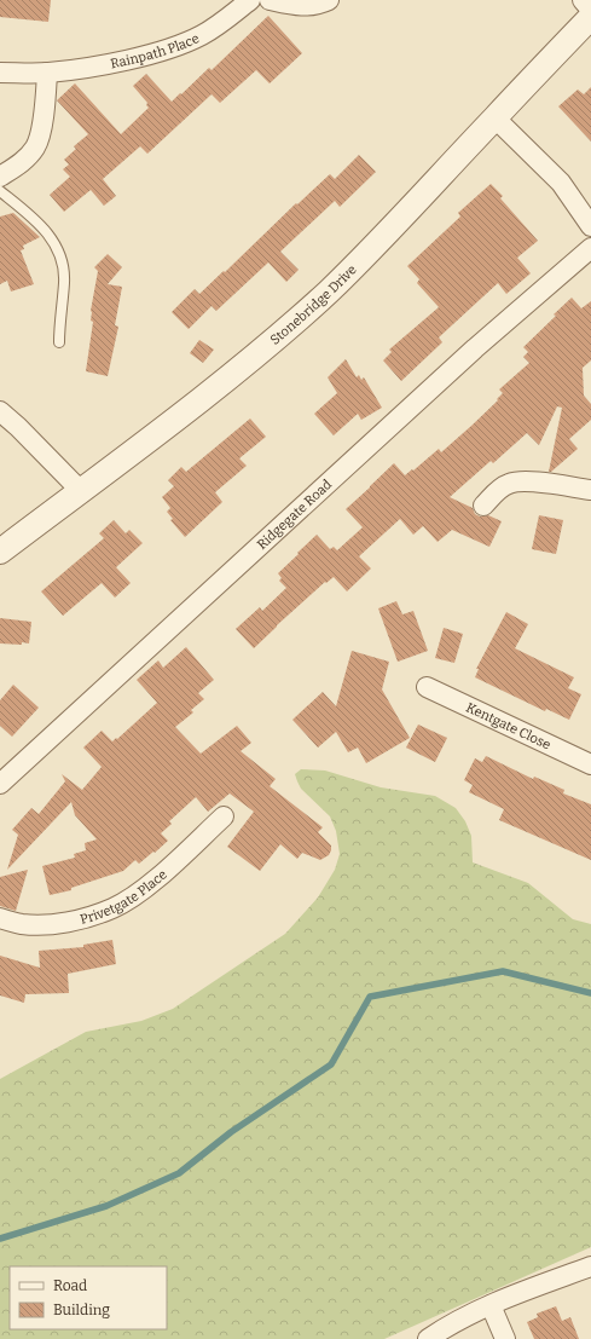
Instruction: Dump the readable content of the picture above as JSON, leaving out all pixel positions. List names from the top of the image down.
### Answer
{
  "streets": {
    "street": [
      "Rainpath Place",
      "Stonebridge Drive",
      "Ridgegate Road",
      "Kentgate Close",
      "Privetgate Place"
    ]
  },
  "legend": ["Road", "Building"]
}
